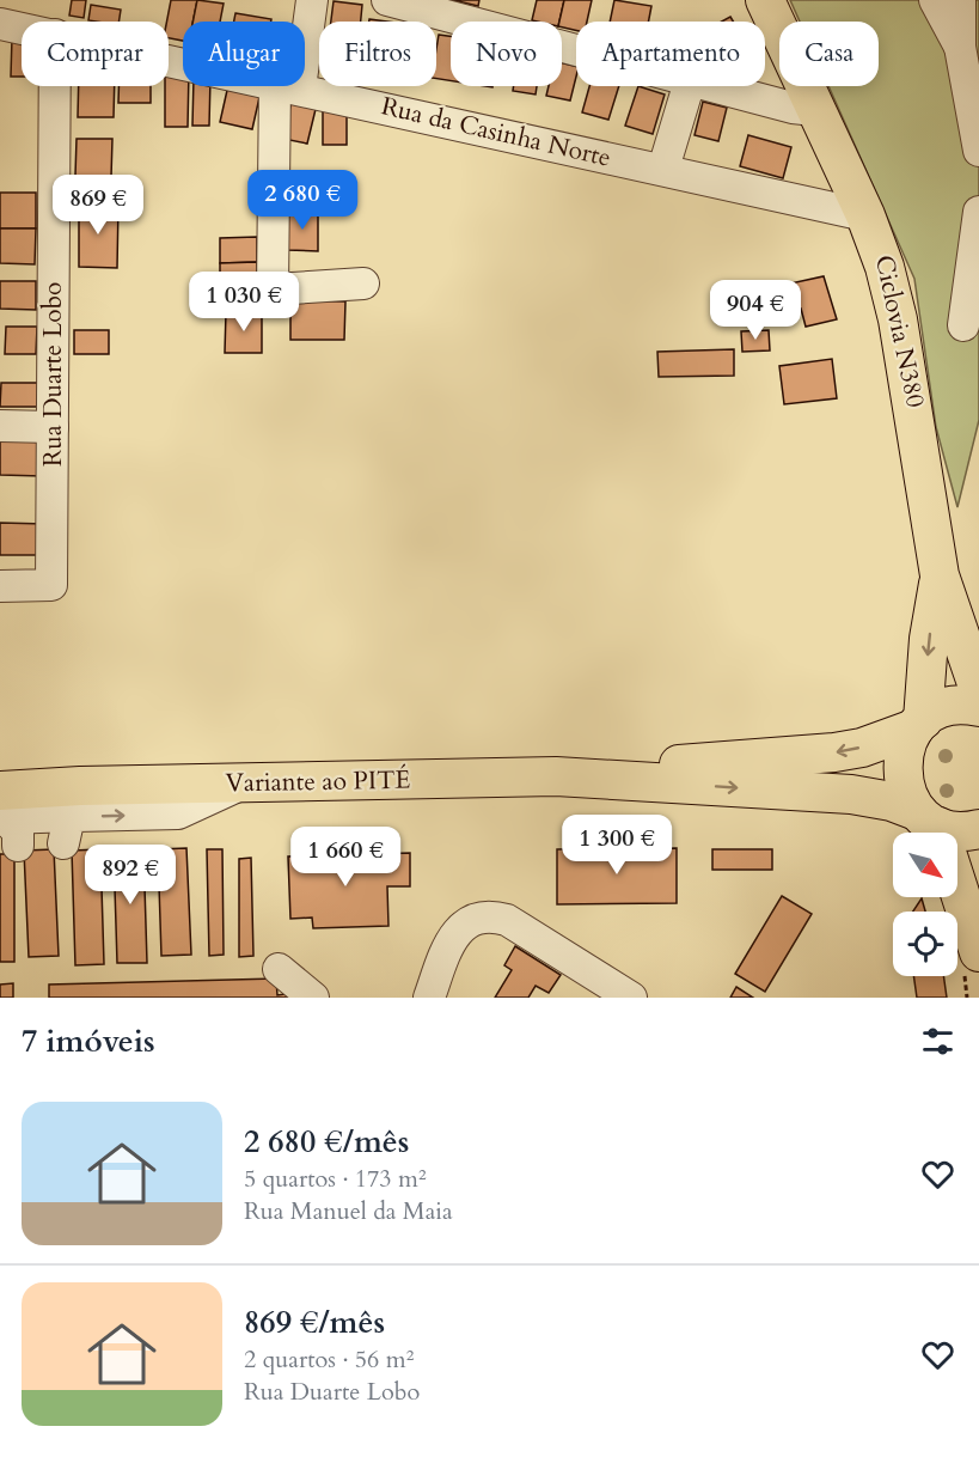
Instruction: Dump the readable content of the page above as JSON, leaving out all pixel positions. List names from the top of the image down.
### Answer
{
  "streets": {
    "main road": ["Variante ao PITÉ"],
    "street": ["Rua da Casinha Norte", "Rua Duarte Lobo"]
  },
  "north": "bottom right",
  "page": {
    "chip": [
      "Comprar",
      "Alugar",
      "Filtros",
      "Novo",
      "Apartamento",
      "Casa"
    ],
    "price": [
      "2 680 €",
      "869 €",
      "1 030 €",
      "904 €",
      "1 300 €",
      "1 660 €",
      "892 €"
    ],
    "heading": "7 imóveis",
    "list": [
      {
        "name": "2 680 €/mês",
        "note": "5 quartos · 173 m² · Rua Manuel da Maia"
      },
      {
        "name": "869 €/mês",
        "note": "2 quartos · 56 m² · Rua Duarte Lobo"
      }
    ]
  }
}
